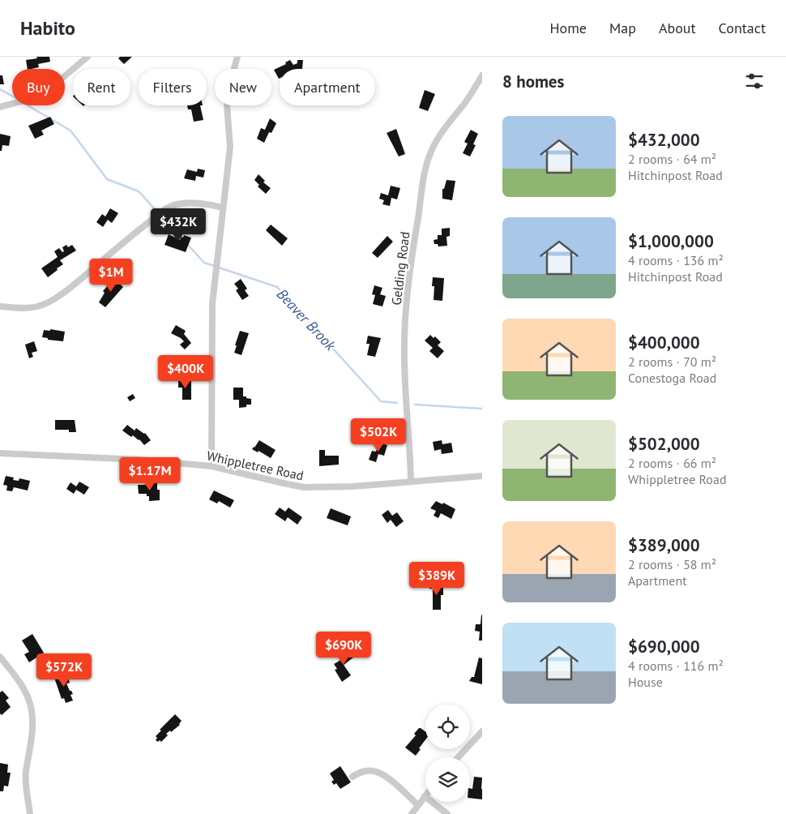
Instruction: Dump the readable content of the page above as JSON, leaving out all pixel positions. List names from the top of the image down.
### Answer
{
  "streets": {
    "street": ["Gelding Road", "Whippletree Road"]
  },
  "crossings": [
    ["Gelding Road", "Whippletree Road"]
  ],
  "water": ["Beaver Brook"],
  "page": {
    "header": "Habito",
    "nav": [
      "Home",
      "Map",
      "About",
      "Contact"
    ],
    "heading": "8 homes",
    "chip": [
      "Buy",
      "Rent",
      "Filters",
      "New",
      "Apartment"
    ],
    "list": [
      {
        "name": "$432,000",
        "note": "2 rooms · 64 m² · Hitchinpost Road"
      },
      {
        "name": "$1,000,000",
        "note": "4 rooms · 136 m² · Hitchinpost Road"
      },
      {
        "name": "$400,000",
        "note": "2 rooms · 70 m² · Conestoga Road"
      },
      {
        "name": "$502,000",
        "note": "2 rooms · 66 m² · Whippletree Road"
      },
      {
        "name": "$389,000",
        "note": "2 rooms · 58 m² · Apartment"
      },
      {
        "name": "$690,000",
        "note": "4 rooms · 116 m² · House"
      }
    ],
    "price": [
      "$432K",
      "$1M",
      "$400K",
      "$502K",
      "$1.17M",
      "$389K",
      "$690K",
      "$572K"
    ]
  }
}
